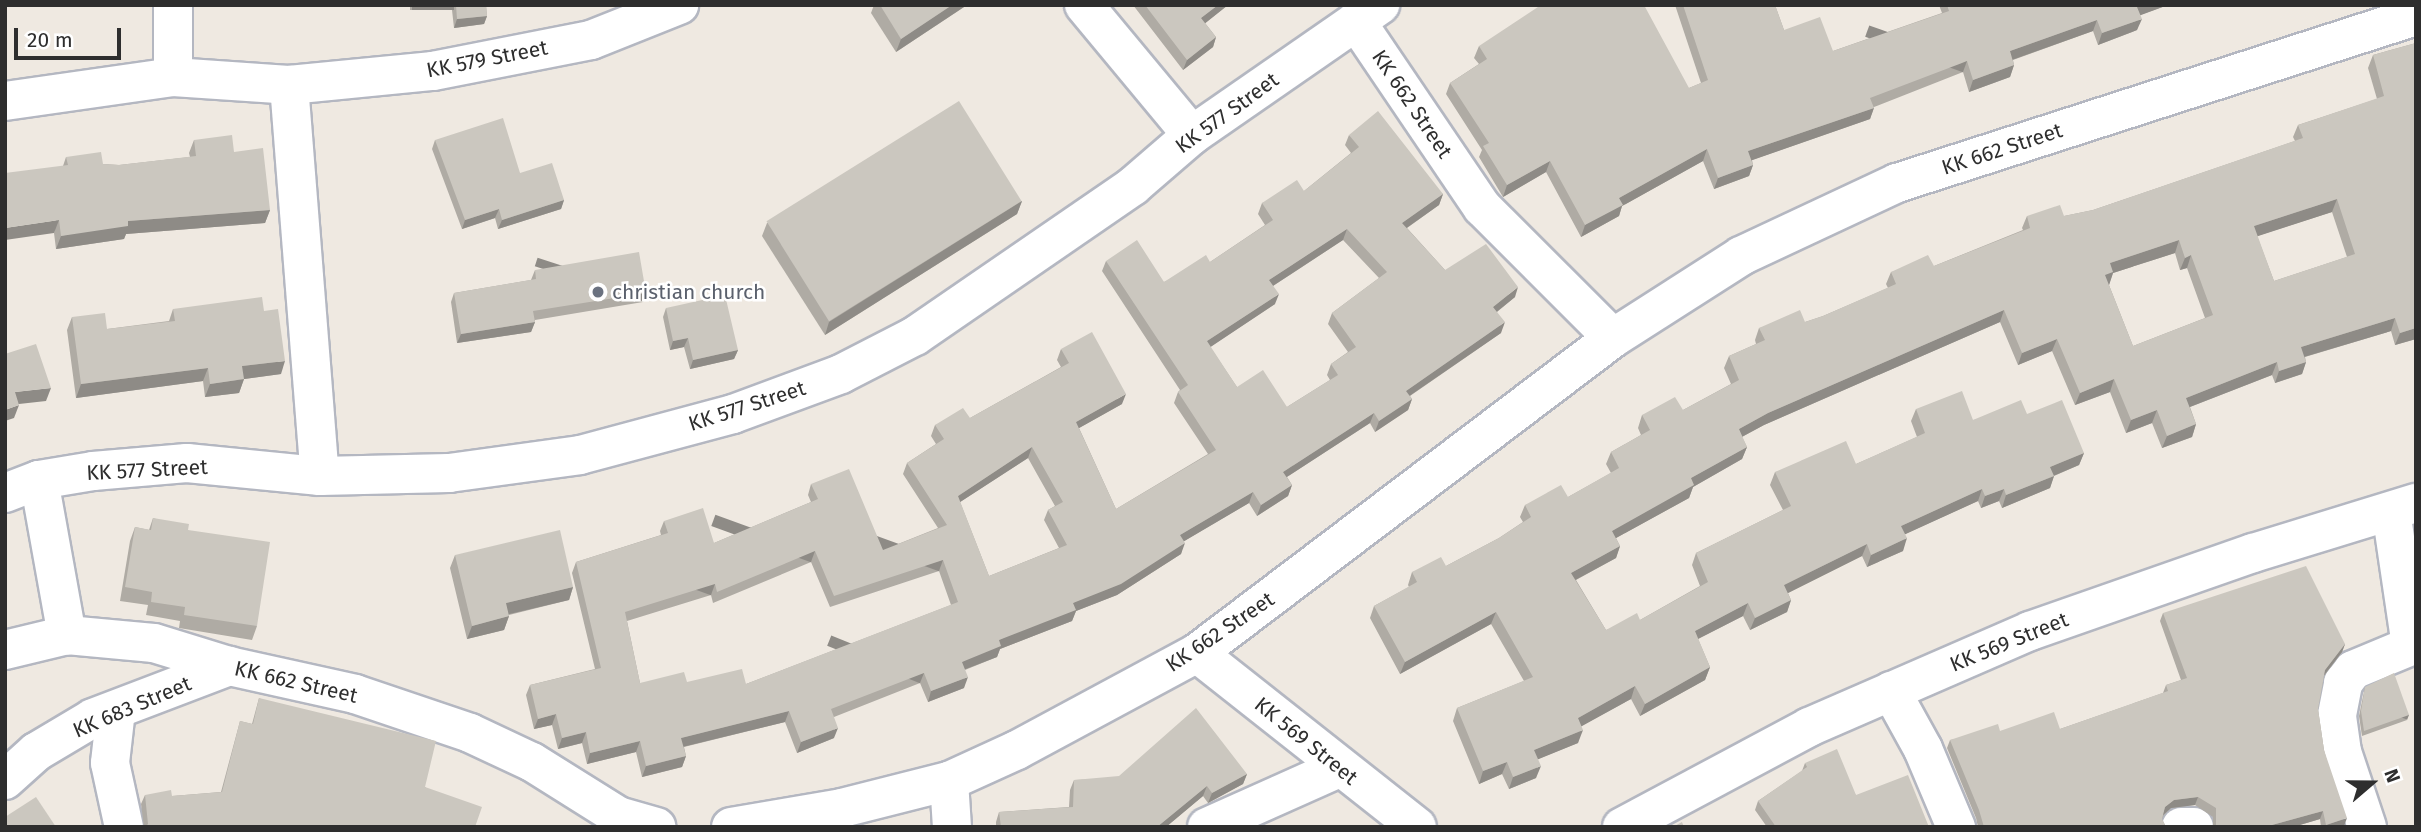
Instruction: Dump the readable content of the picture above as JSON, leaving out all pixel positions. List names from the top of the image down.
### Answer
{
  "streets": {
    "street": [
      "KK 579 Street",
      "KK 662 Street",
      "KK 577 Street",
      "KK 569 Street",
      "KK 683 Street"
    ]
  },
  "crossings": [
    ["KK 662 Street", "KK 577 Street"],
    ["KK 662 Street", "KK 569 Street"],
    ["KK 662 Street", "KK 683 Street"]
  ],
  "places": ["christian church"],
  "scale_bar": "20 m",
  "north": "right"
}
